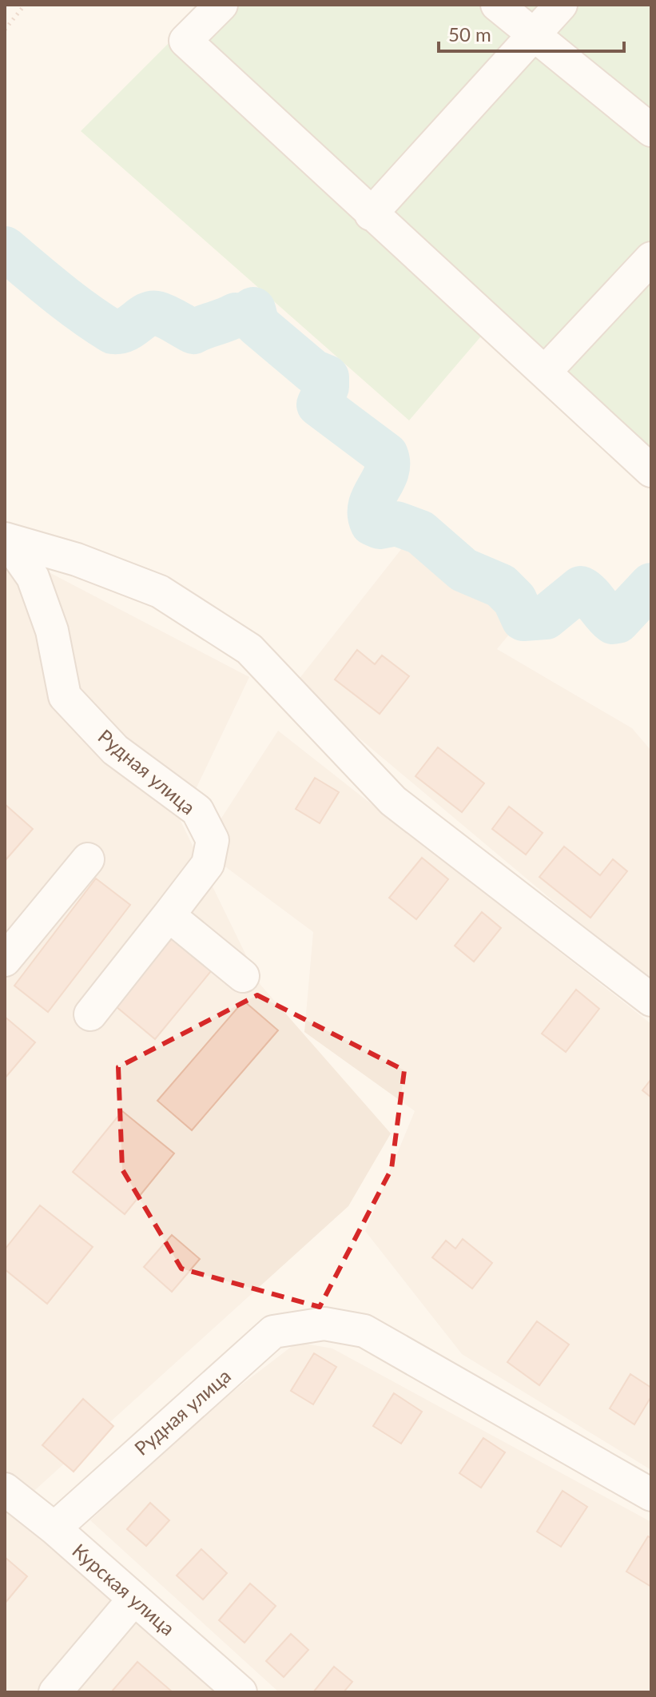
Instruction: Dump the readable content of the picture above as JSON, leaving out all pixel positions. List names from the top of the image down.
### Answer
{
  "streets": {
    "street": ["Рудная улица", "Курская улица"]
  },
  "crossings": [
    ["Рудная улица", "Курская улица"]
  ],
  "scale_bar": "50 m"
}
